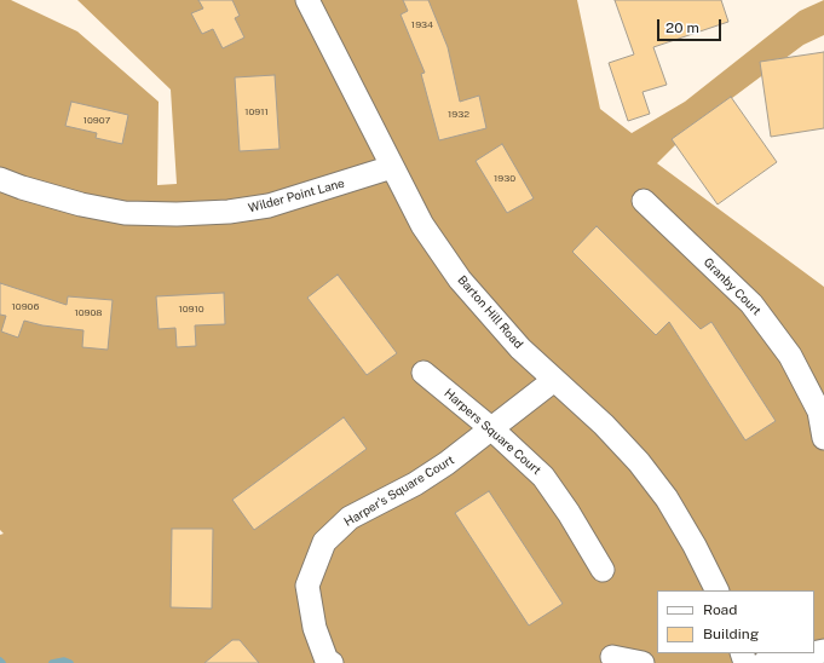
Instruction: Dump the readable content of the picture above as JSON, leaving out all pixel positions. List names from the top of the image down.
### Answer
{
  "streets": {
    "street": [
      "Wilder Point Lane",
      "Granby Court",
      "Barton Hill Road",
      "Harpers Square Court",
      "Harper's Square Court"
    ]
  },
  "crossings": [
    ["Wilder Point Lane", "Barton Hill Road"],
    ["Barton Hill Road", "Harper's Square Court"],
    ["Harpers Square Court", "Harper's Square Court"]
  ],
  "house_numbers": [
    "1934",
    "10911",
    "1932",
    "10907",
    "1930",
    "10906",
    "10910",
    "10908"
  ],
  "legend": ["Road", "Building"],
  "scale_bar": "20 m"
}
